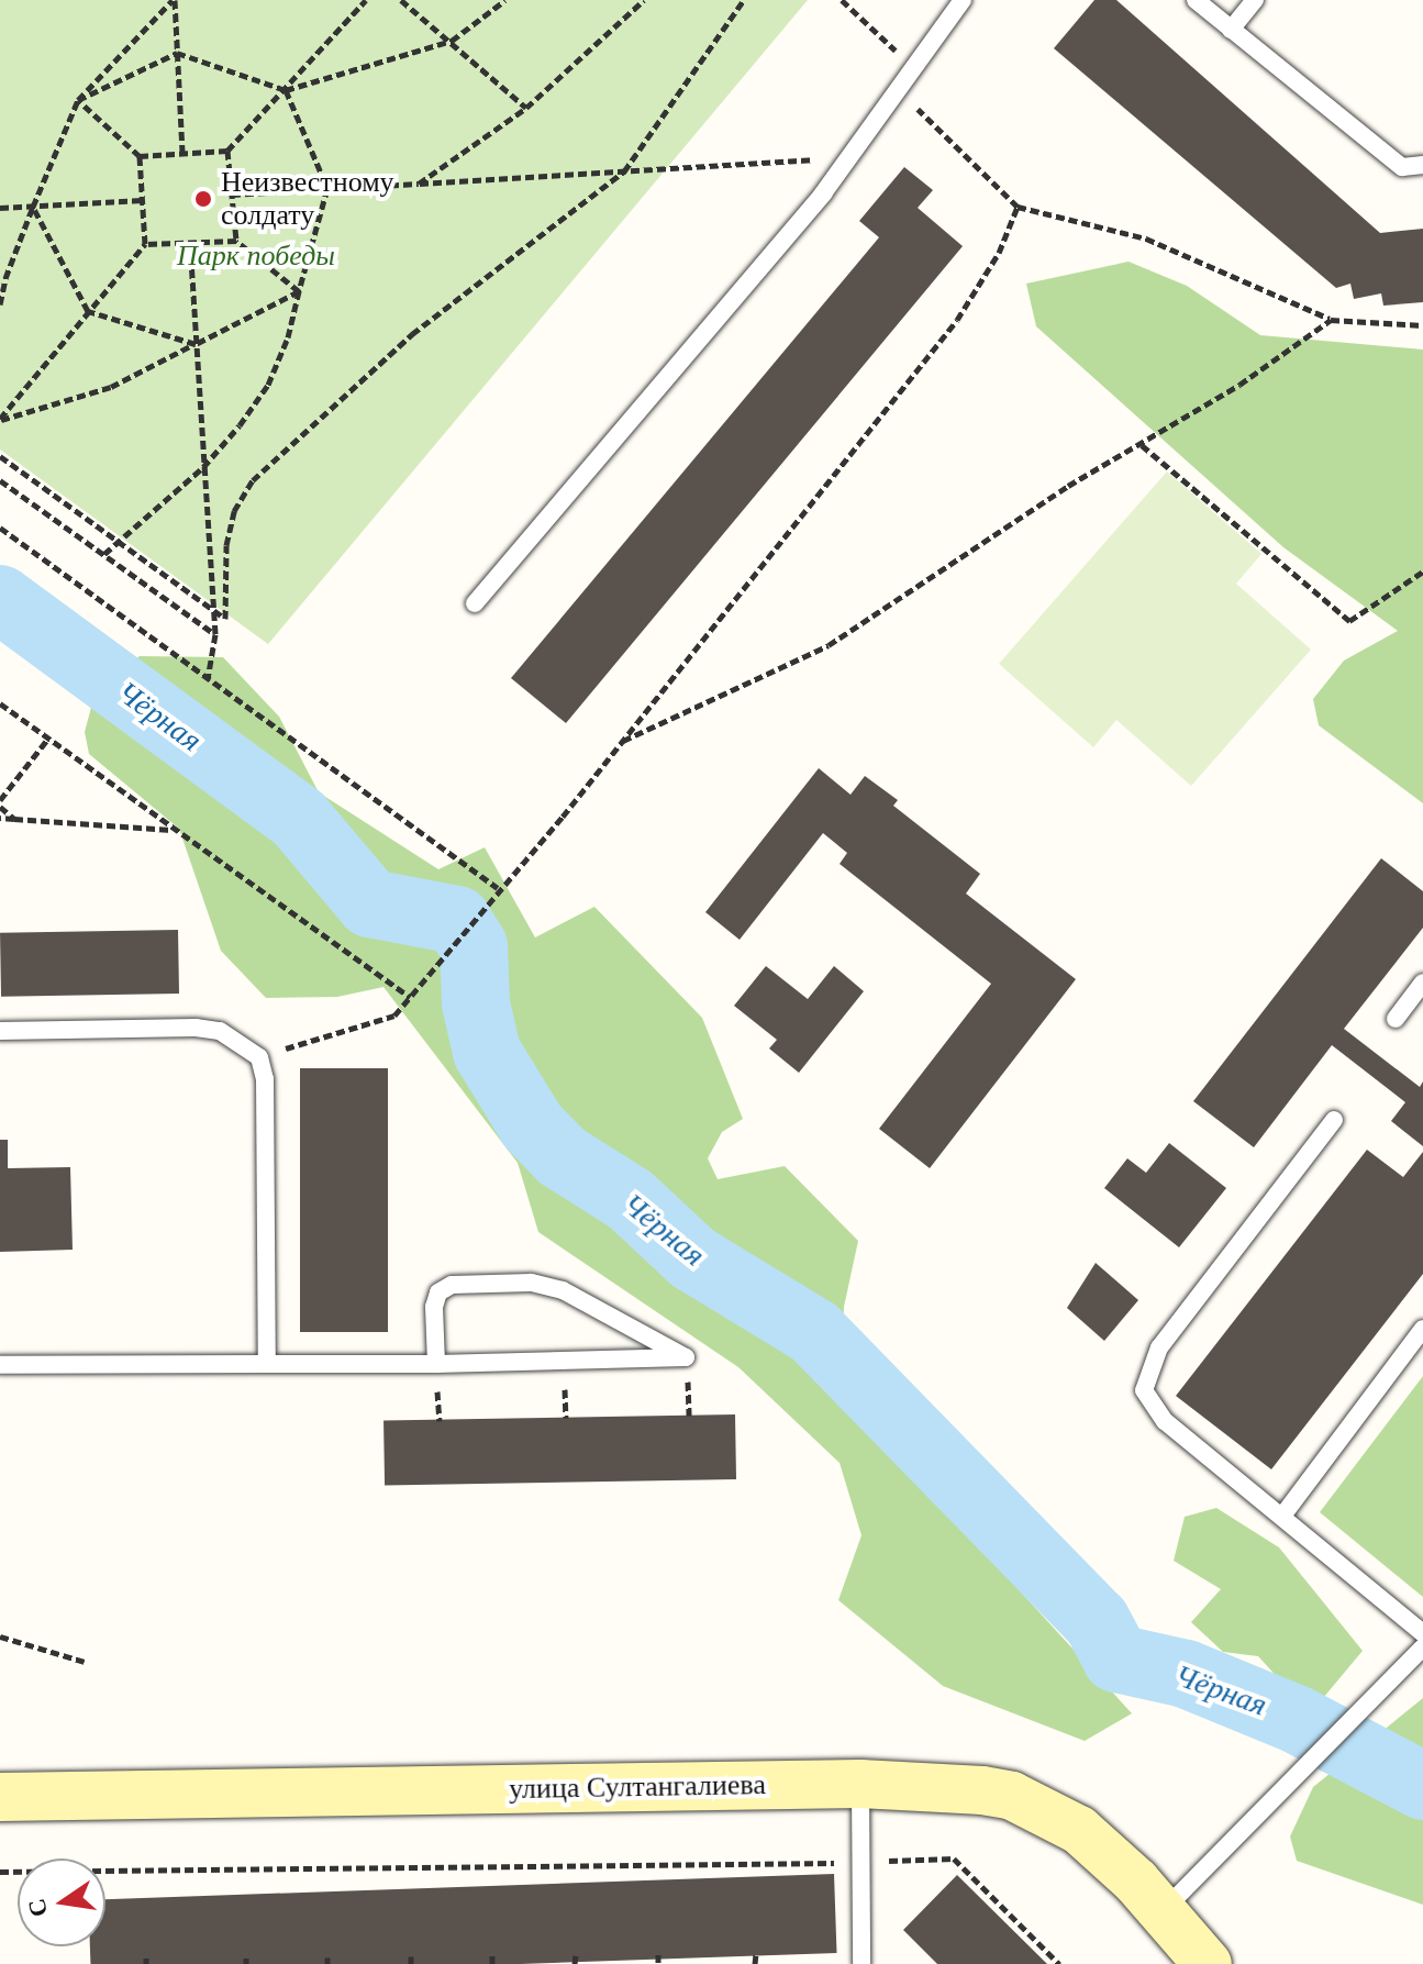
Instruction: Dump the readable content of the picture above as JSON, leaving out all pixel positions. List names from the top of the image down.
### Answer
{
  "streets": {
    "street": ["улица Султангалиева"]
  },
  "water": ["Чёрная"],
  "parks": ["Парк победы"],
  "places": ["Неизвестному солдату"],
  "north": "left"
}
